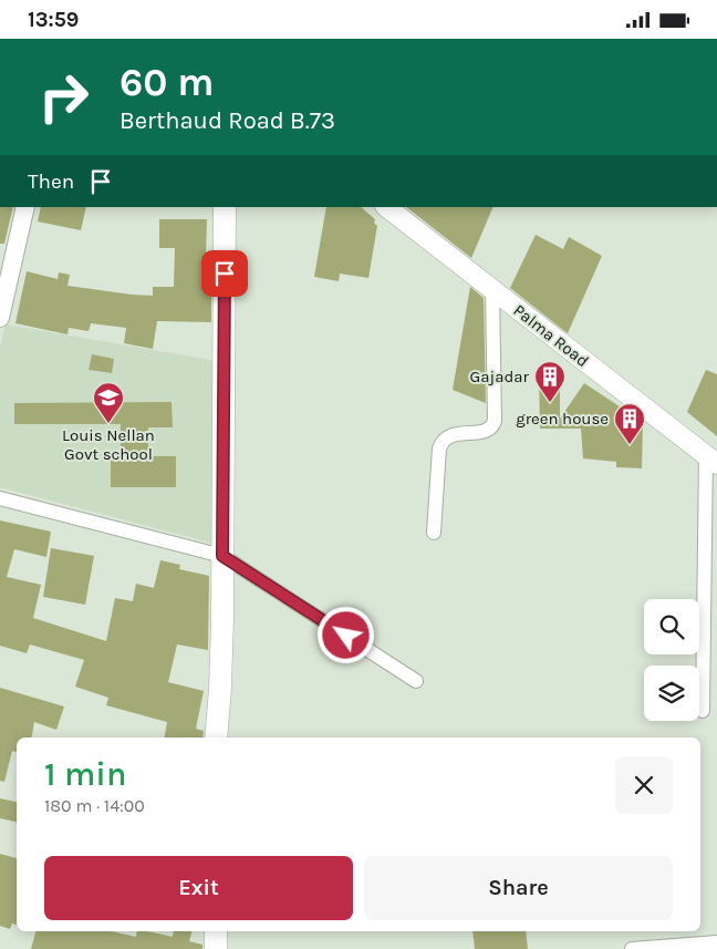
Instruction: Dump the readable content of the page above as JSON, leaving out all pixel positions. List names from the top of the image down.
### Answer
{
  "streets": {
    "main road": ["Palma Road"]
  },
  "places": {
    "building": ["Gajadar", "green house"],
    "school or university": ["Louis Nellan Govt school"]
  },
  "page": {
    "status": "13:59",
    "turn": ["60 m", "Berthaud Road B.73"],
    "then": "Then",
    "heading": ["1 min", "180 m · 14:00"],
    "buttons": ["Exit", "Share"]
  }
}
